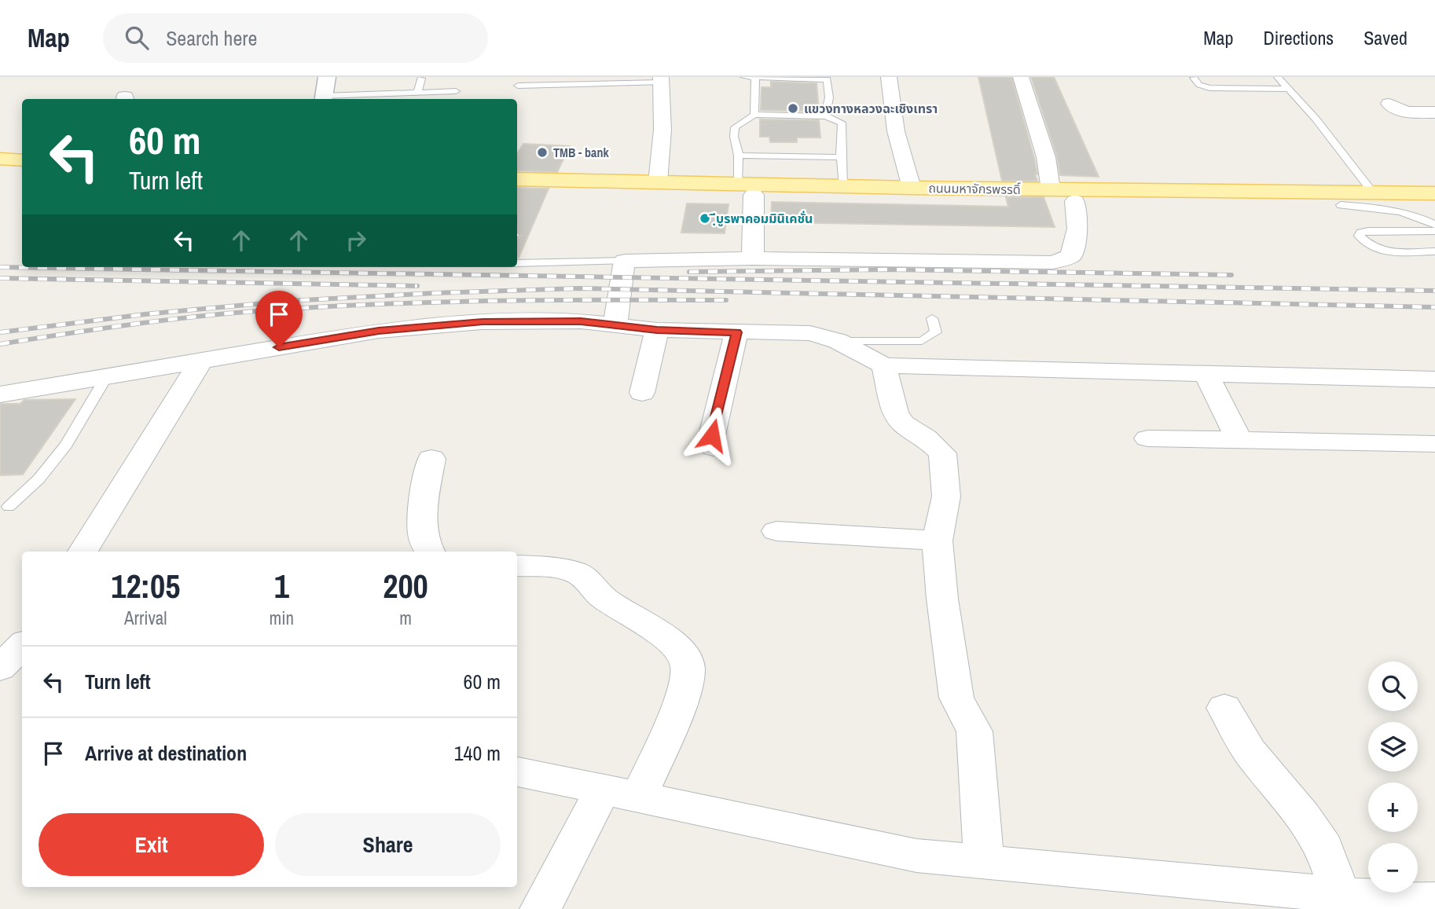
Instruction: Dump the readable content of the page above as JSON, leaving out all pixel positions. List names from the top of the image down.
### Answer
{
  "streets": {
    "main road": ["ถนนมหาจักรพรรดิ์"]
  },
  "places": ["แขวงทางหลวงฉะเชิงเทรา", "TMB - bank", "ฺีบูรพาคอมมินิเคชั่น"],
  "page": {
    "header": "Map",
    "search": "Search here",
    "nav": ["Map", "Directions", "Saved"],
    "turn": ["60 m", "Turn left"],
    "eta": [
      "12:05",
      "Arrival",
      "1",
      "min",
      "200",
      "m"
    ],
    "list": [
      {
        "name": "Turn left",
        "value": "60 m"
      },
      {
        "name": "Arrive at destination",
        "value": "140 m"
      }
    ],
    "map_buttons": ["+", "−"],
    "buttons": ["Exit", "Share"]
  }
}
